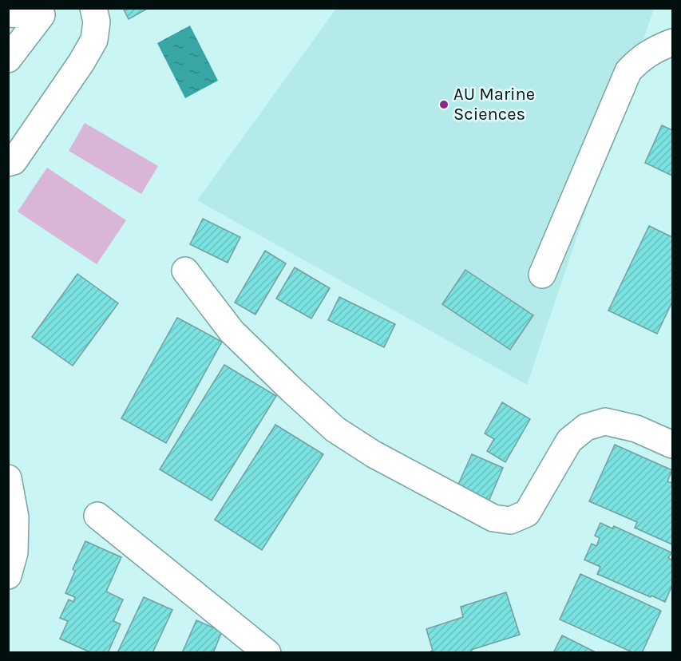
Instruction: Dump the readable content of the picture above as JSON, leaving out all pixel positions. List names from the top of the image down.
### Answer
{
  "places": ["AU Marine Sciences"]
}
